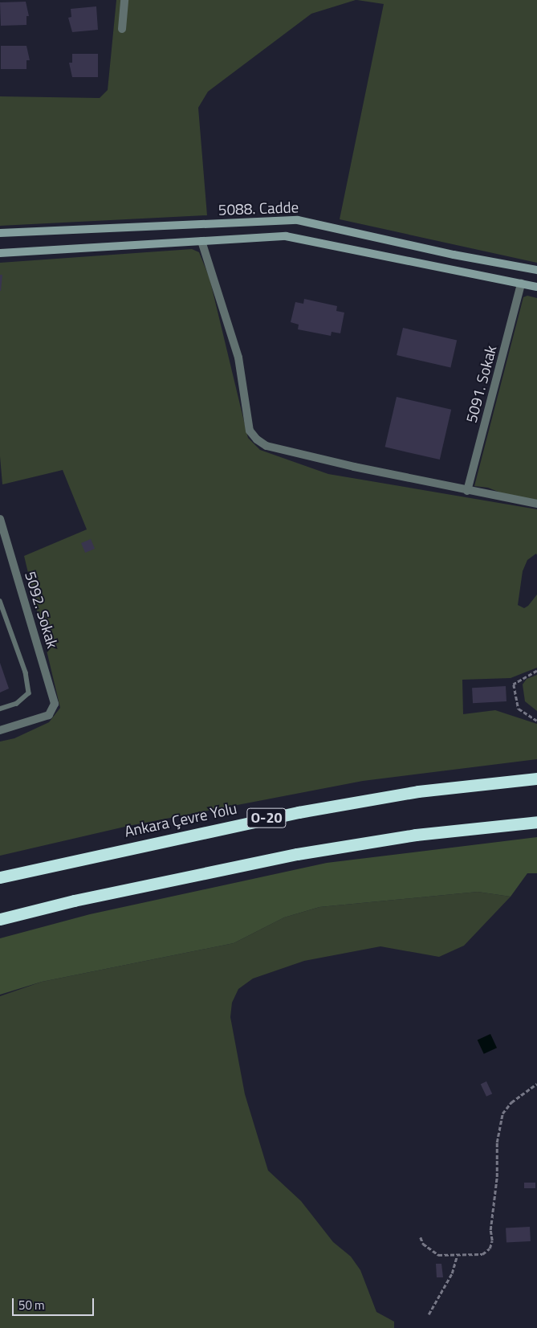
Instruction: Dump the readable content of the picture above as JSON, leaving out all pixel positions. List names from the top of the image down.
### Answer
{
  "streets": {
    "highway": ["O-20", "Ankara Çevre Yolu"],
    "street": ["5088. Cadde", "5091. Sokak", "5092. Sokak"]
  },
  "crossings": [
    ["5088. Cadde", "5091. Sokak"]
  ],
  "scale_bar": "50 m"
}
